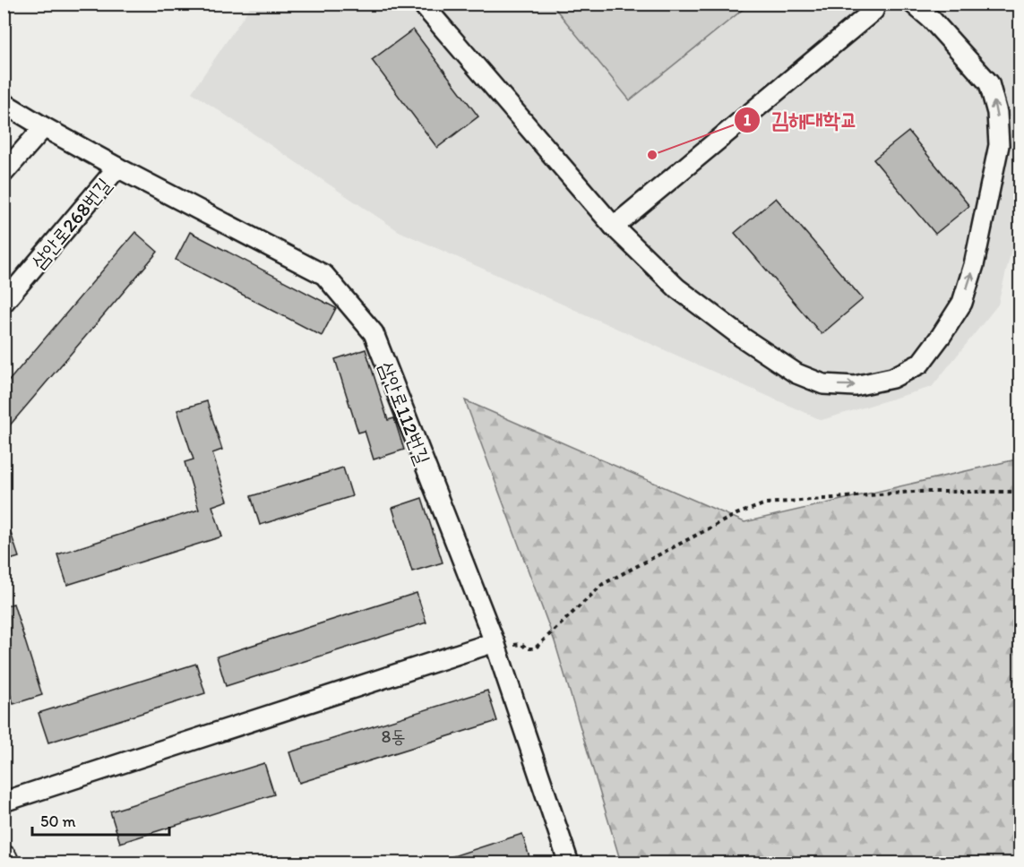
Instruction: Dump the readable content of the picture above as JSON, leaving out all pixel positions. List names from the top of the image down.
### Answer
{
  "streets": {
    "street": ["삼안로268번길", "삼안로112번길"]
  },
  "crossings": [
    ["삼안로268번길", "삼안로112번길"]
  ],
  "places": ["김해대학교"],
  "house_numbers": ["8동"],
  "scale_bar": "50 m"
}
